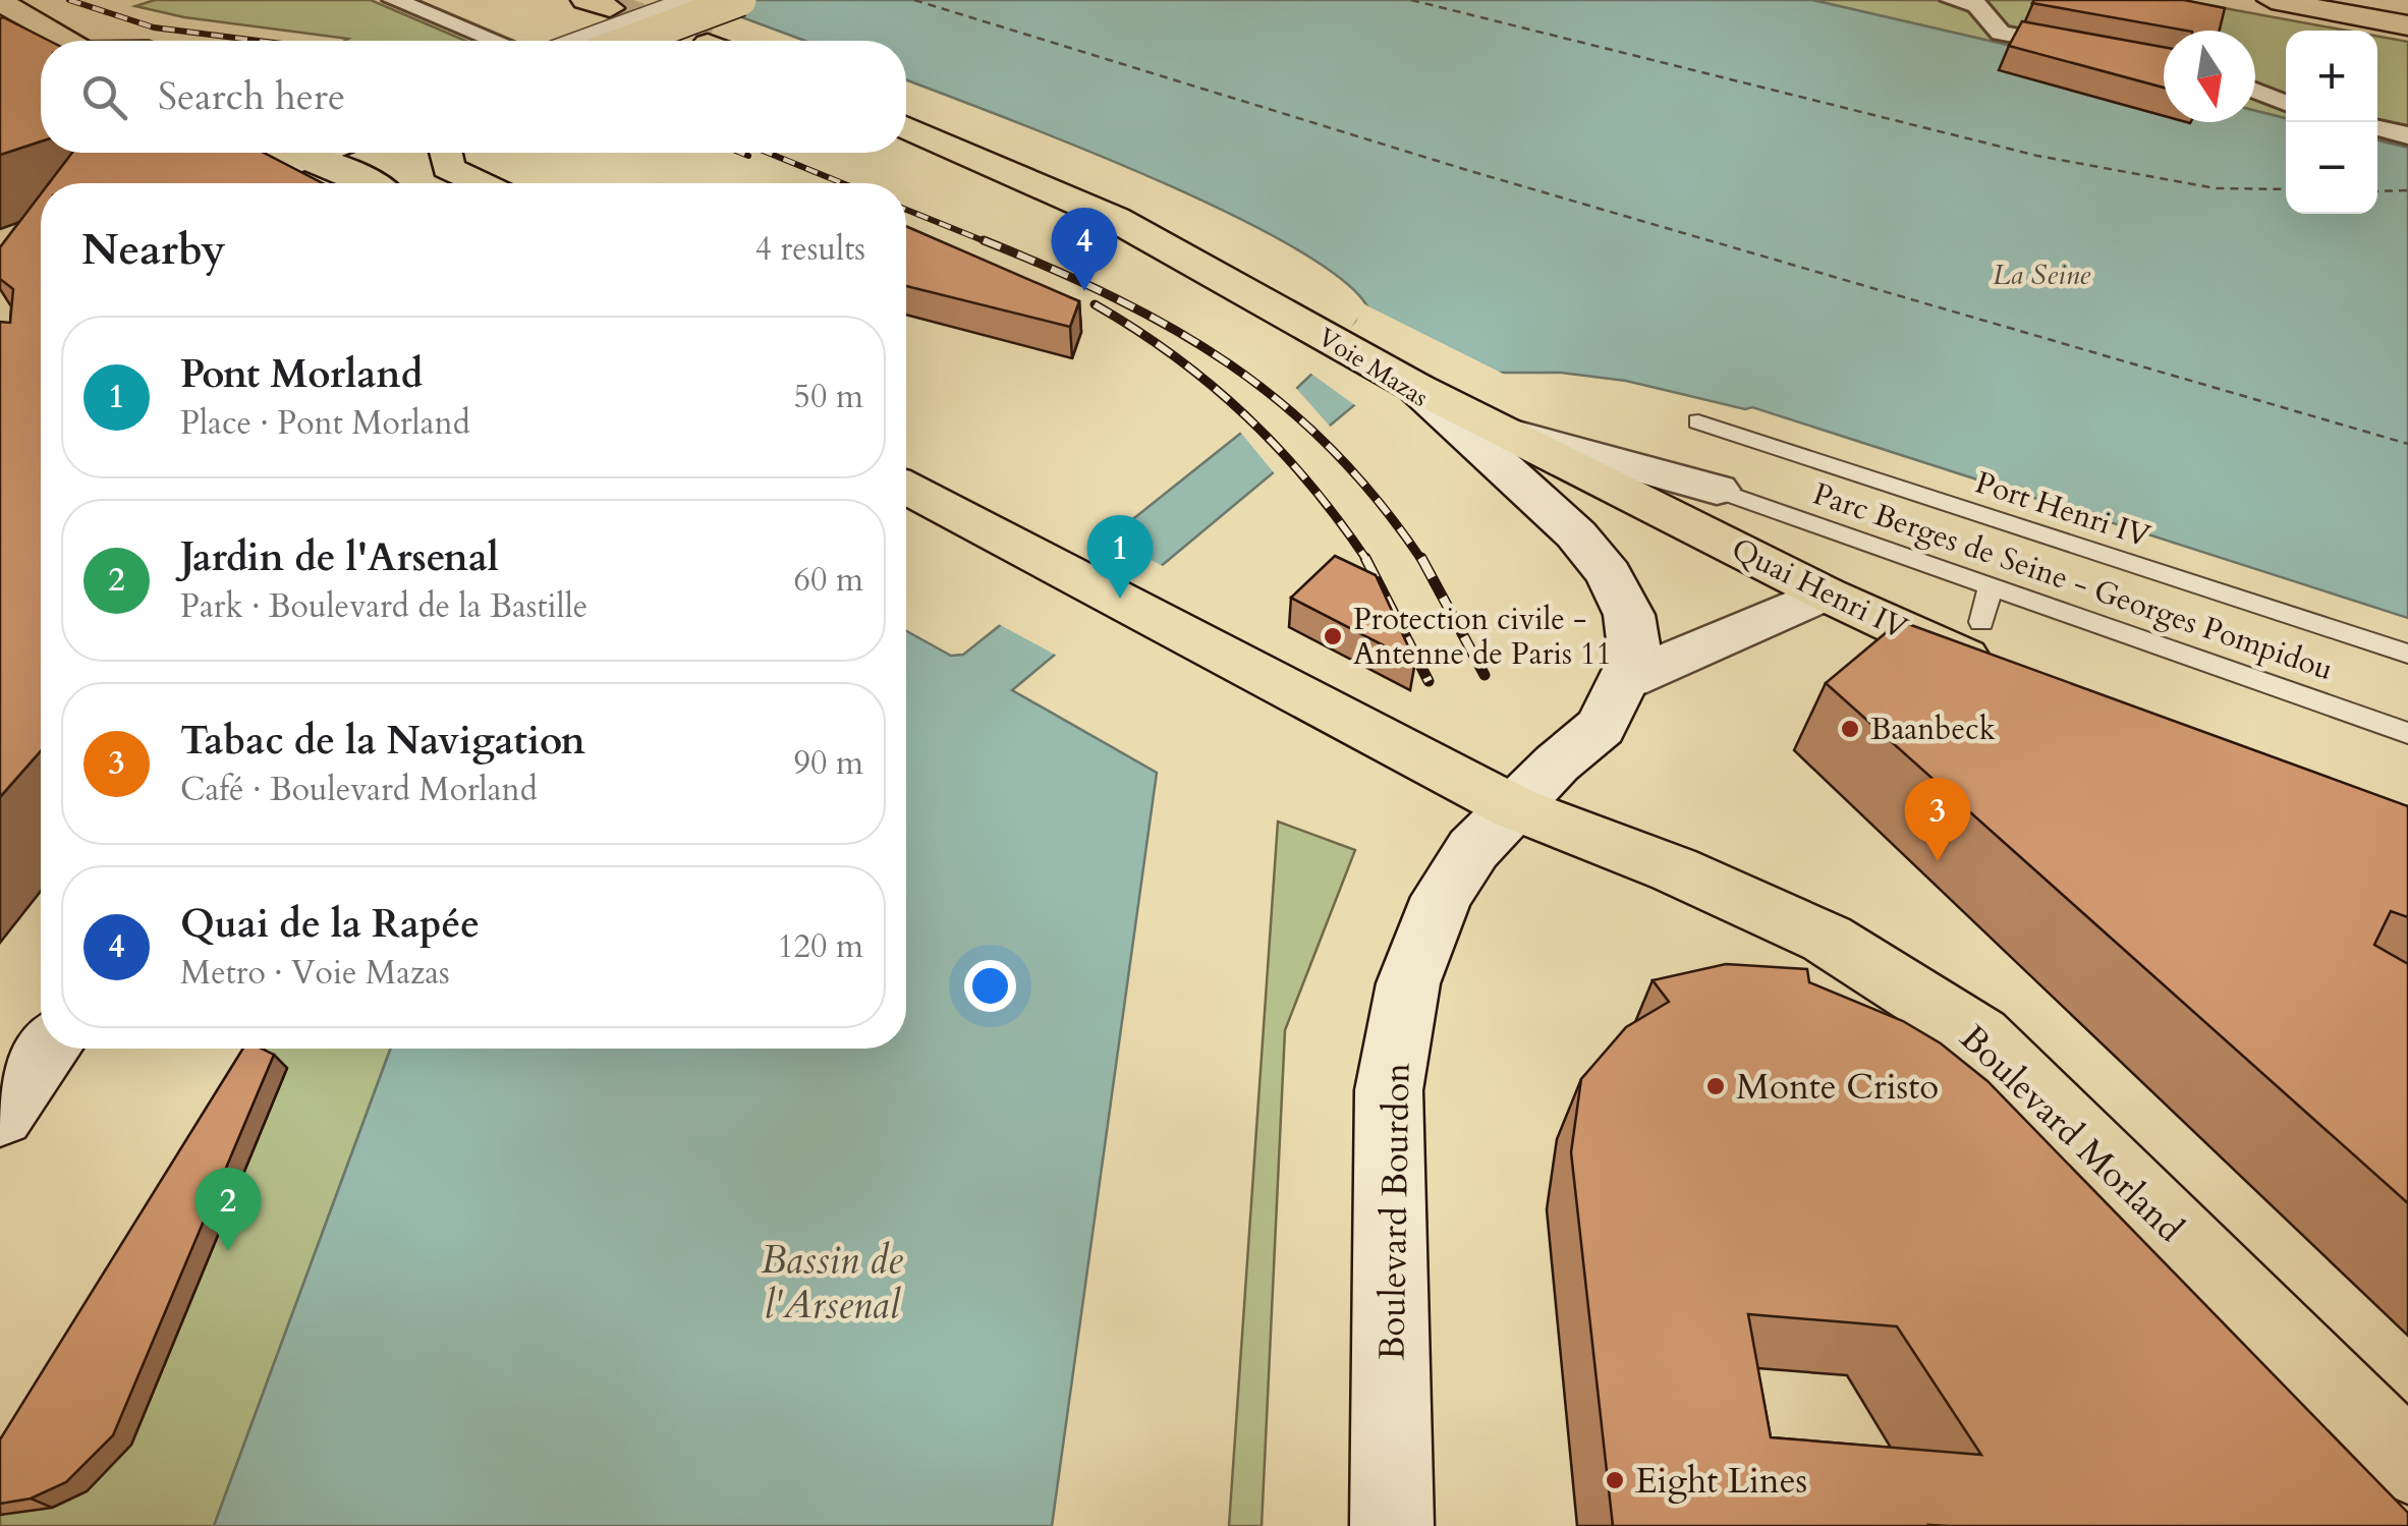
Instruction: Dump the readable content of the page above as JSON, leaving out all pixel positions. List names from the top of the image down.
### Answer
{
  "streets": {
    "main road": [
      "Voie Mazas",
      "Quai Henri IV",
      "Boulevard Morland",
      "Boulevard Bourdon"
    ],
    "lane": ["Port Henri IV", "Parc Berges de Seine - Georges Pompidou"]
  },
  "crossings": [
    ["Voie Mazas", "Quai Henri IV"],
    ["Voie Mazas", "Boulevard Morland"],
    ["Voie Mazas", "Boulevard Bourdon"],
    ["Boulevard Morland", "Boulevard Bourdon"]
  ],
  "water": ["La Seine", "Bassin de l'Arsenal"],
  "places": [
    "Protection civile - Antenne de Paris 11",
    "Baanbeck",
    "Monte Cristo",
    "Eight Lines"
  ],
  "north": "bottom",
  "page": {
    "map_buttons": ["+", "−"],
    "search": "Search here",
    "heading": ["Nearby", "4 results"],
    "pins": [
      "4",
      "1",
      "3",
      "2"
    ],
    "list": [
      {
        "mark": "1",
        "name": "Pont Morland",
        "note": "Place · Pont Morland",
        "value": "50 m"
      },
      {
        "mark": "2",
        "name": "Jardin de l'Arsenal",
        "note": "Park · Boulevard de la Bastille",
        "value": "60 m"
      },
      {
        "mark": "3",
        "name": "Tabac de la Navigation",
        "note": "Café · Boulevard Morland",
        "value": "90 m"
      },
      {
        "mark": "4",
        "name": "Quai de la Rapée",
        "note": "Metro · Voie Mazas",
        "value": "120 m"
      }
    ]
  }
}
